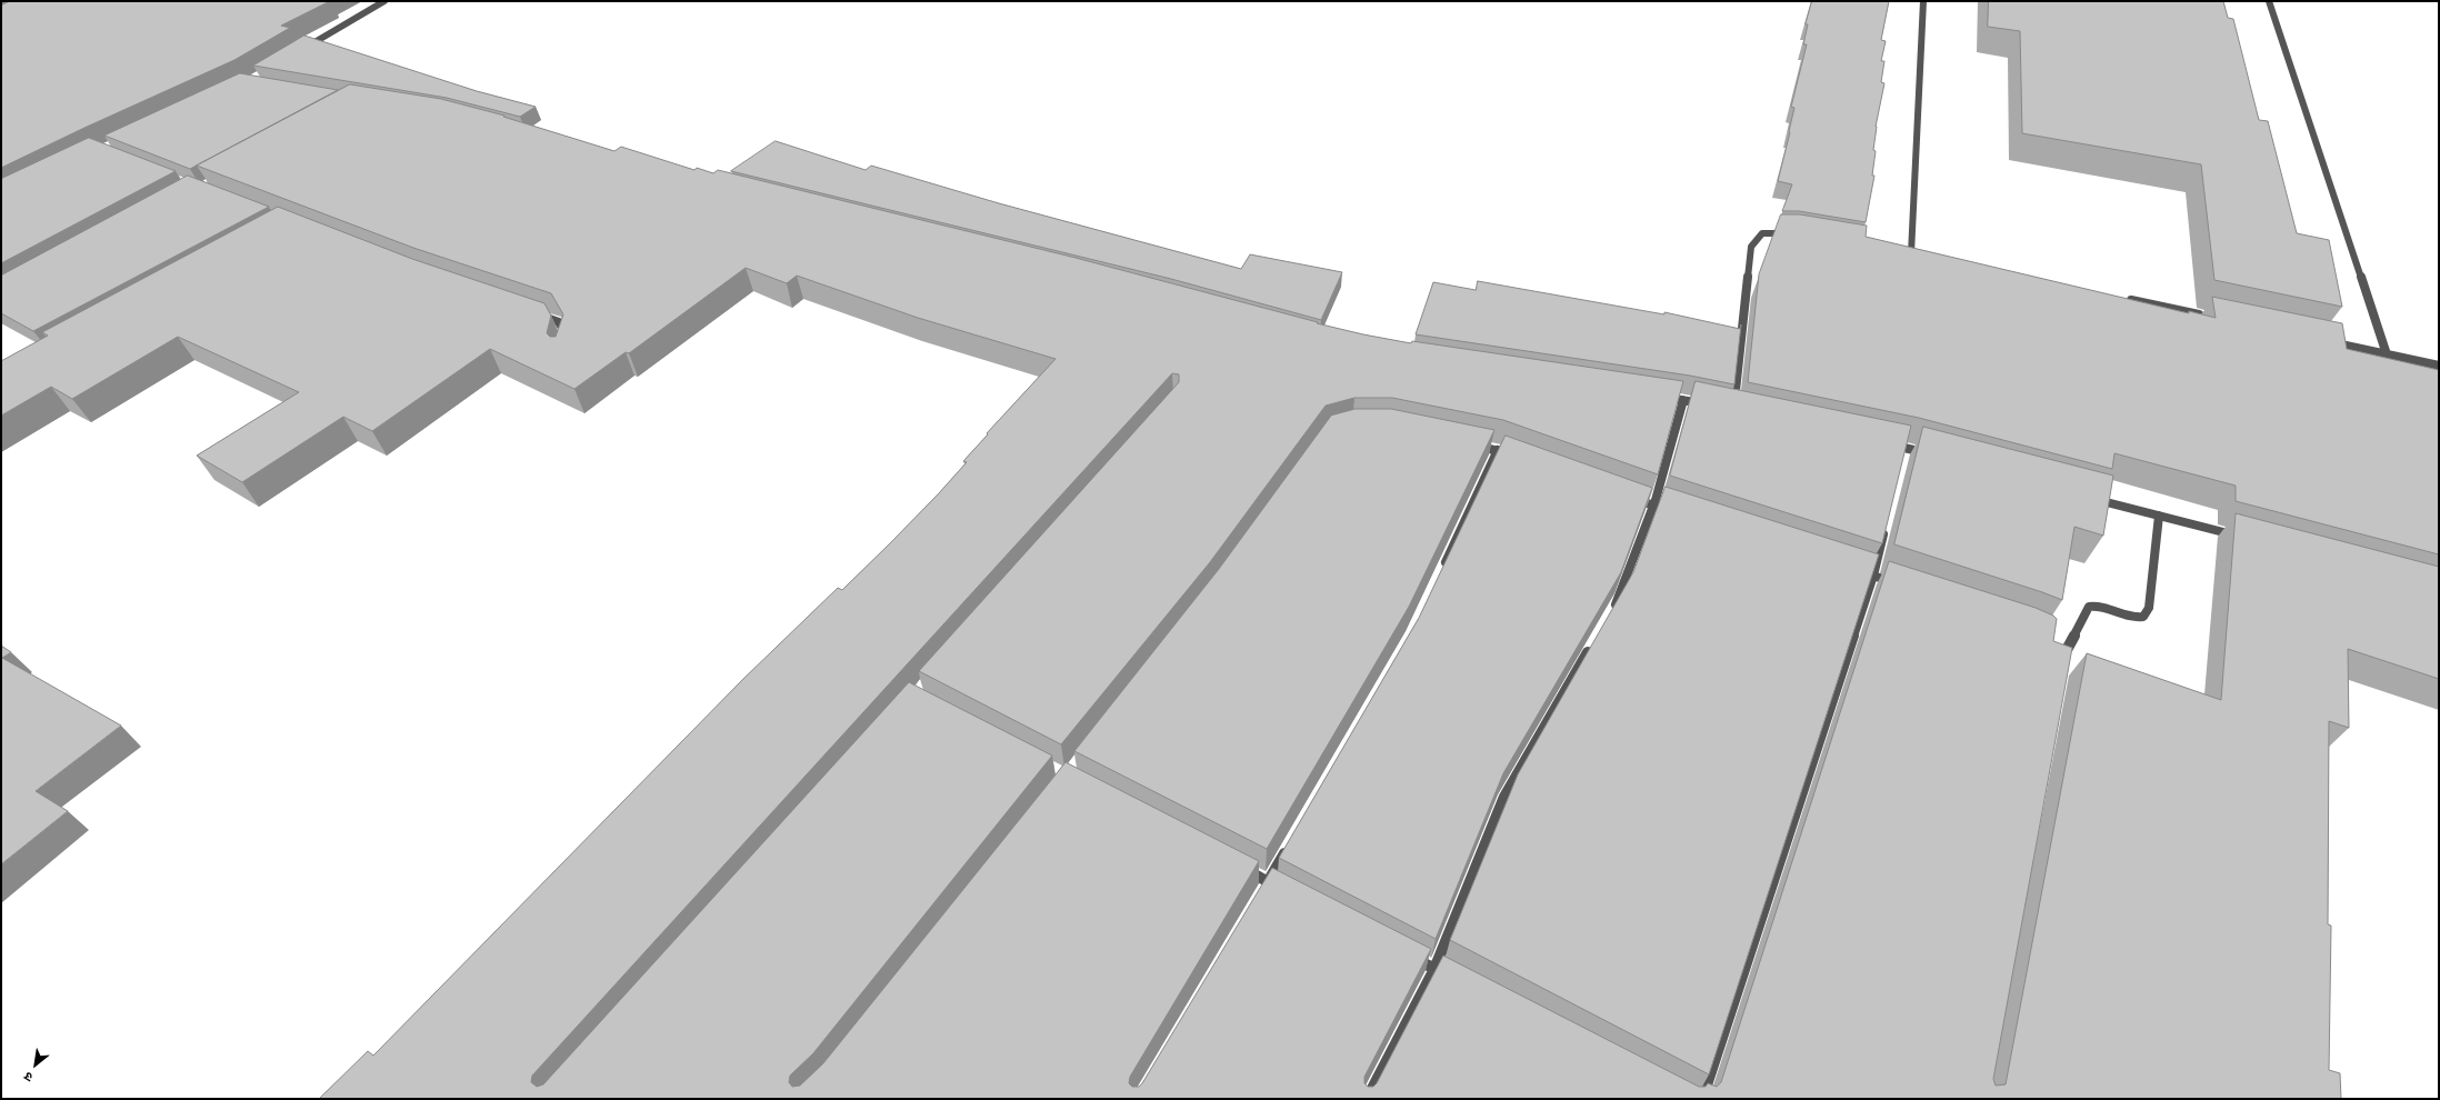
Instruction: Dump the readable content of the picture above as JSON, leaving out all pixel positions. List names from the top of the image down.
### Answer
{
  "north": "bottom left"
}
